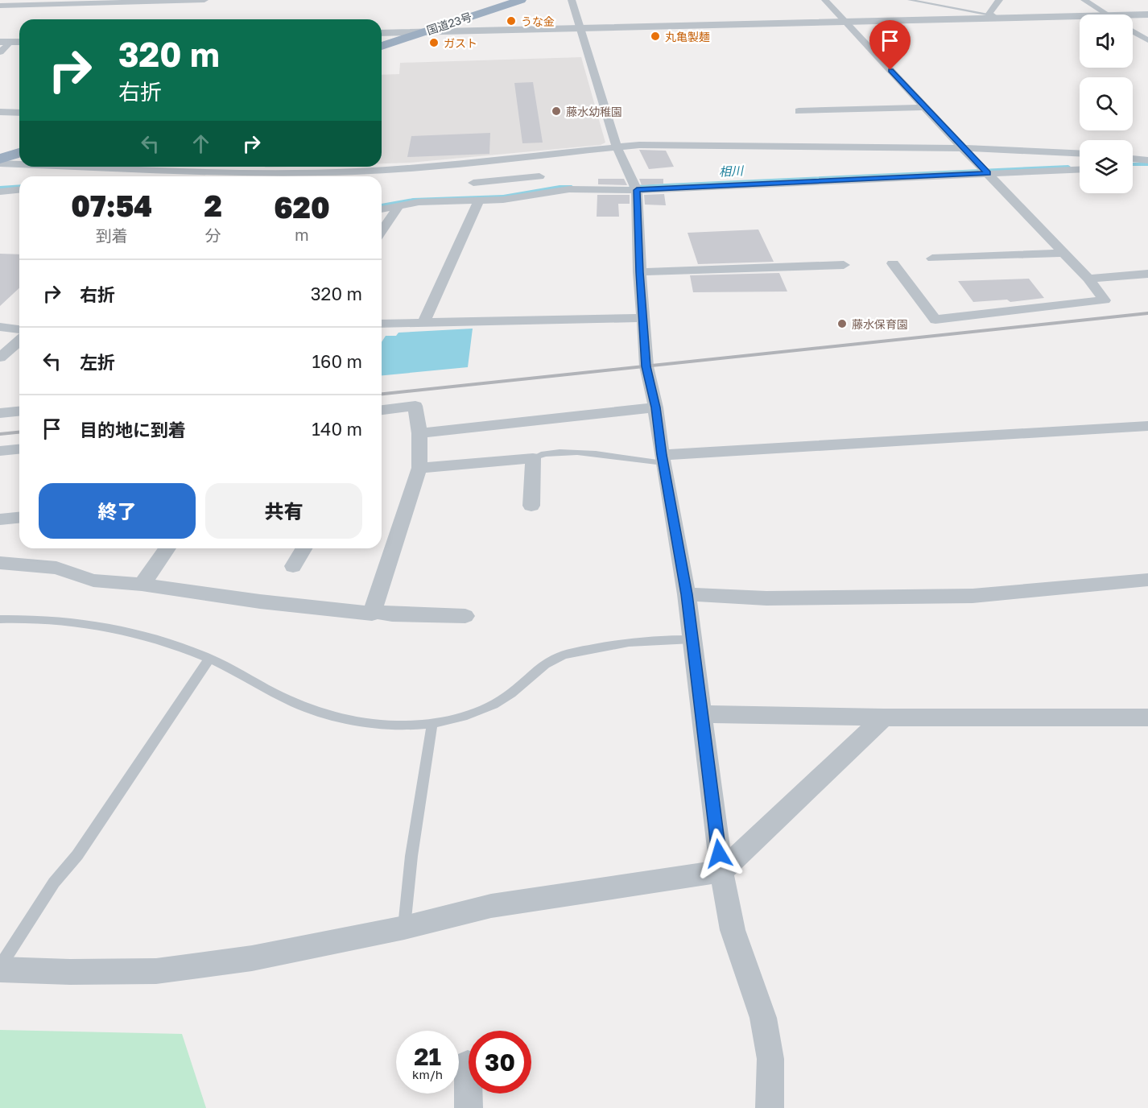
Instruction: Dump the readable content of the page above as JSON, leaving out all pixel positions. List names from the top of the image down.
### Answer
{
  "streets": {
    "highway": ["国道23号"]
  },
  "water": ["相川"],
  "places": [
    "うな金",
    "丸亀製麺",
    "ガスト",
    "藤水幼稚園",
    "藤水保育園"
  ],
  "page": {
    "turn": ["320 m", "右折"],
    "eta": [
      "07:54",
      "到着",
      "2",
      "分",
      "620",
      "m"
    ],
    "list": [
      {
        "name": "右折",
        "value": "320 m"
      },
      {
        "name": "左折",
        "value": "160 m"
      },
      {
        "name": "目的地に到着",
        "value": "140 m"
      }
    ],
    "buttons": ["終了", "共有"],
    "speed": "21 km/h",
    "limit": "30"
  }
}
